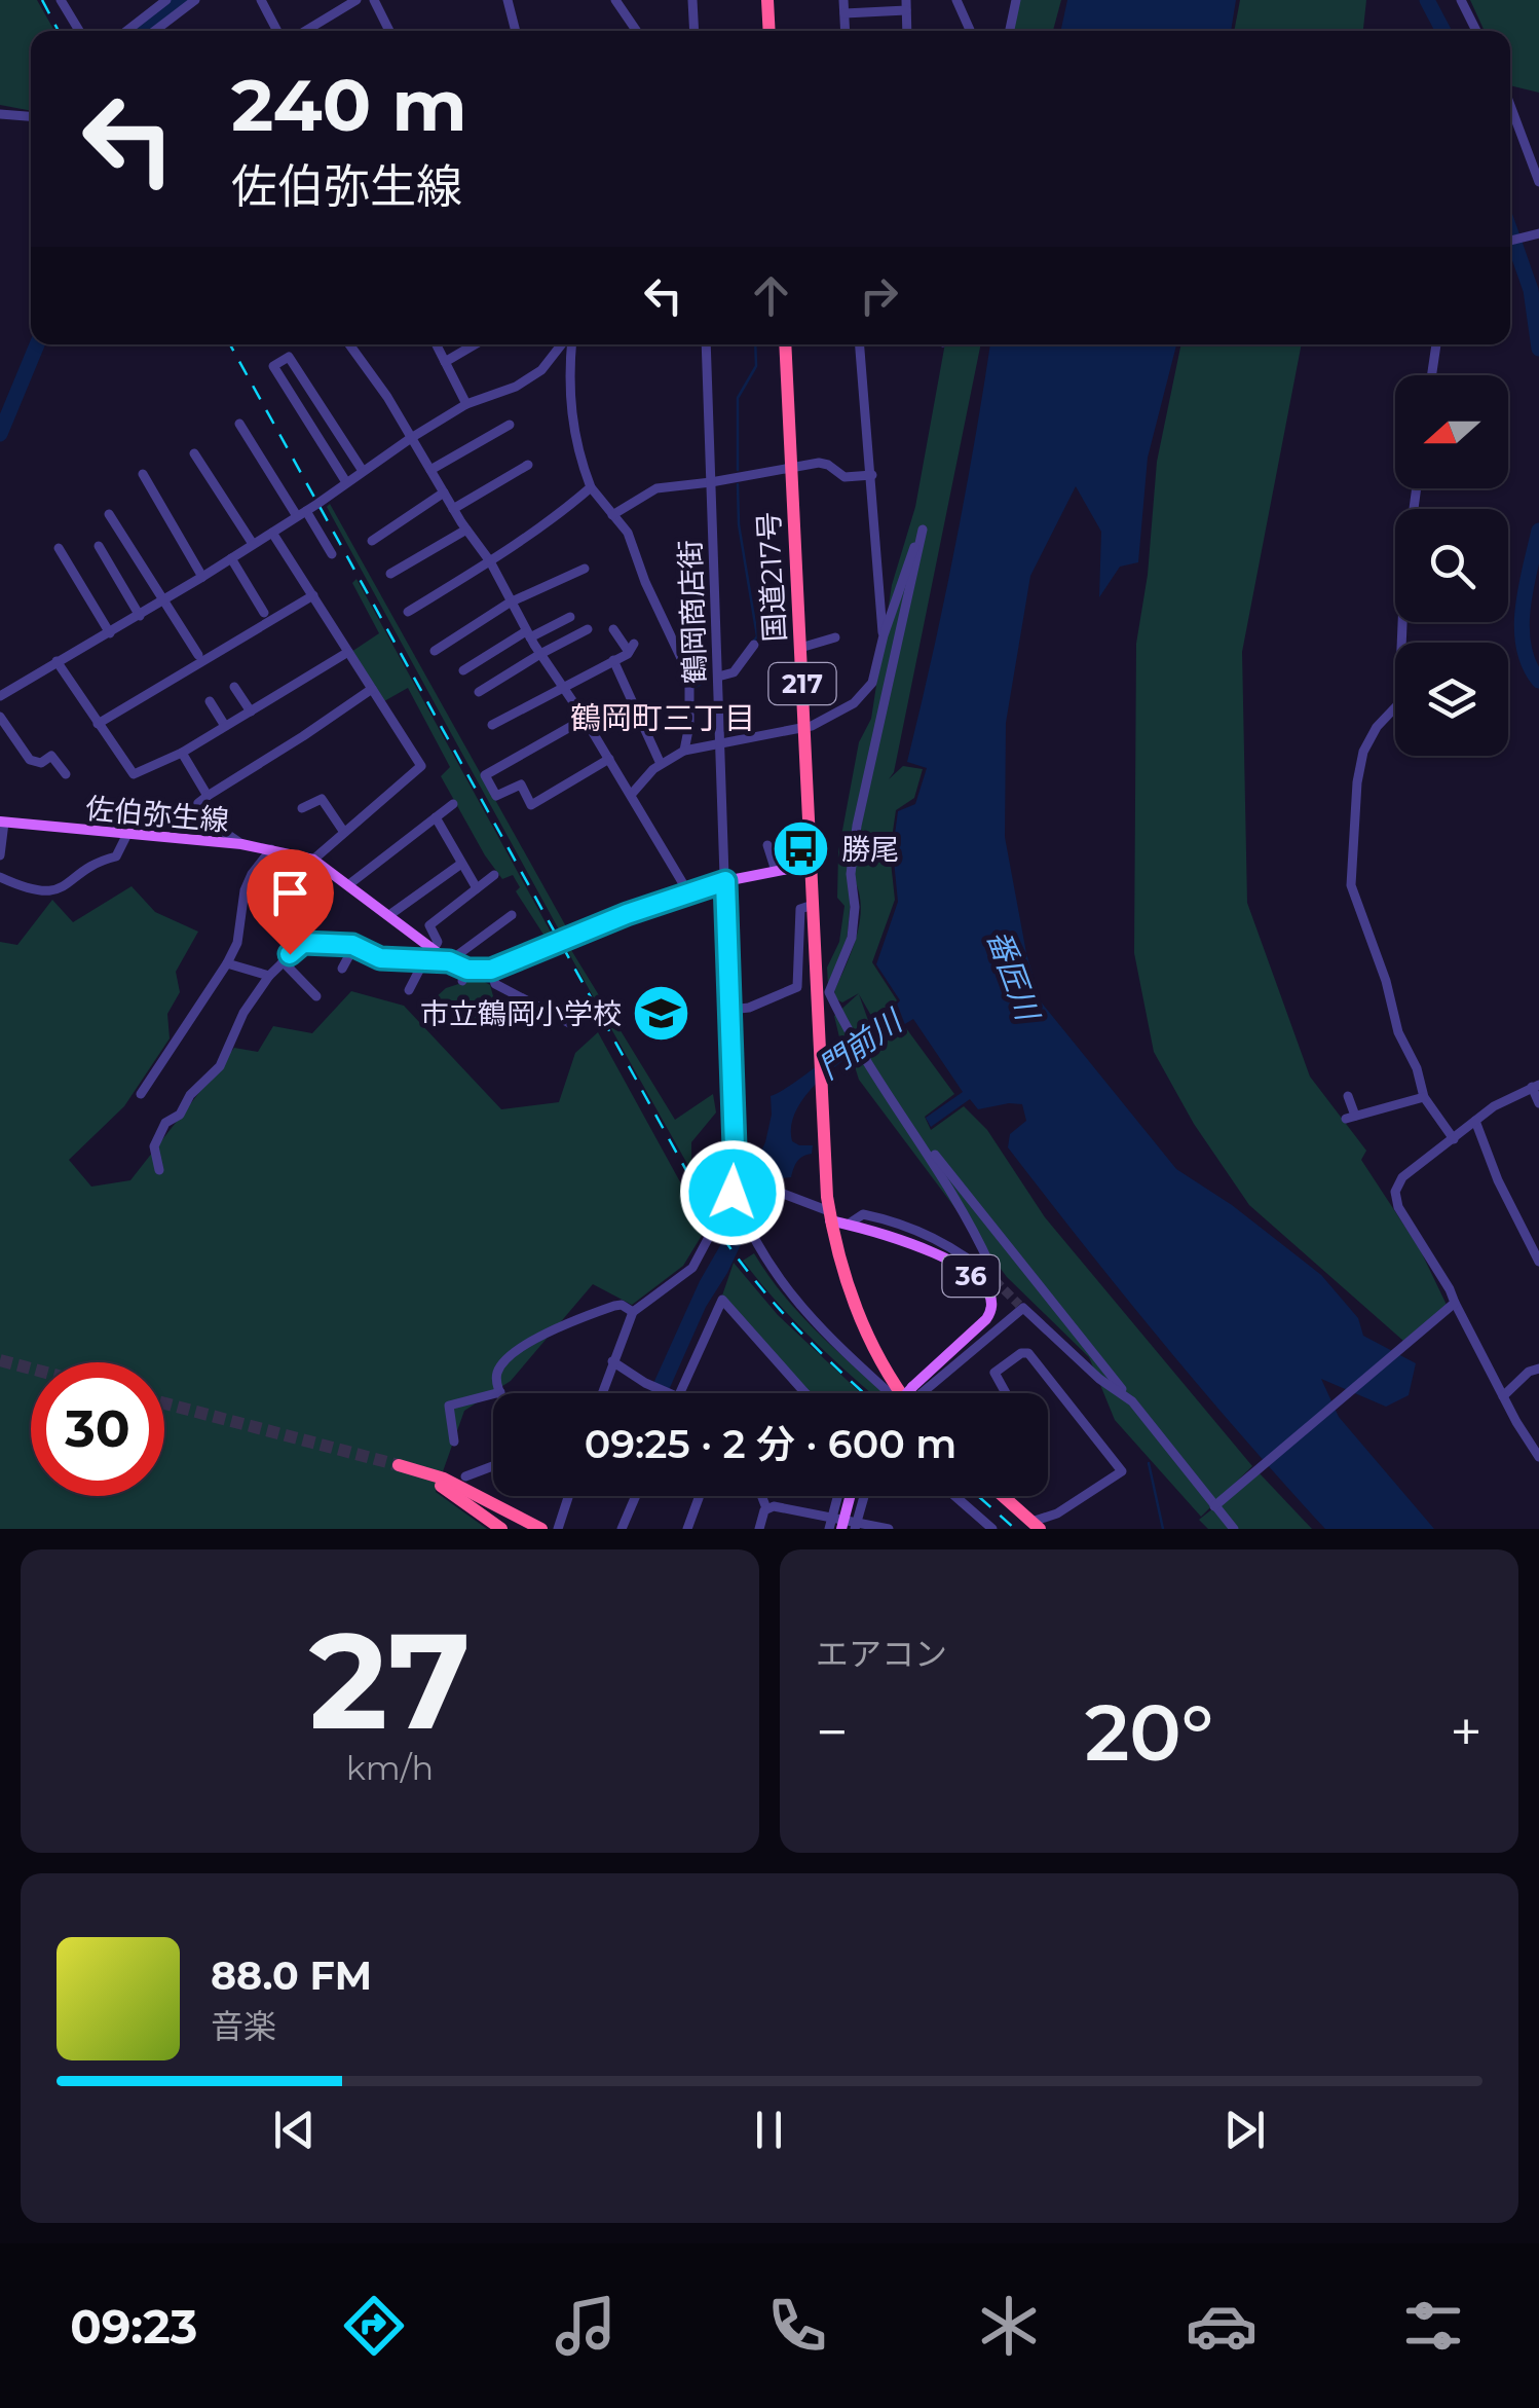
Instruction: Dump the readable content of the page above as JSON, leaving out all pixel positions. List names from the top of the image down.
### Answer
{
  "streets": {
    "highway": ["国道217号", "217"],
    "main road": ["佐伯弥生線", "36"],
    "street": ["鶴岡商店街"]
  },
  "crossings": [
    ["国道217号", "佐伯弥生線"],
    ["国道217号", "36"],
    ["鶴岡商店街", "佐伯弥生線"]
  ],
  "districts": ["鶴岡町三丁目"],
  "water": ["番匠川", "門前川"],
  "places": {
    "bus stop": ["勝尾"],
    "school or university": ["市立鶴岡小学校"]
  },
  "north": "left",
  "page": {
    "turn": ["240 m", "佐伯弥生線"],
    "limit": "30",
    "trip": "09:25 · 2 分 · 600 m",
    "tile": [
      ["27", "km/h"],
      "エアコン"
    ],
    "heat": ["−", "20°", "+"],
    "song": ["88.0 FM", "音楽"],
    "tabs": "09:23"
  }
}
